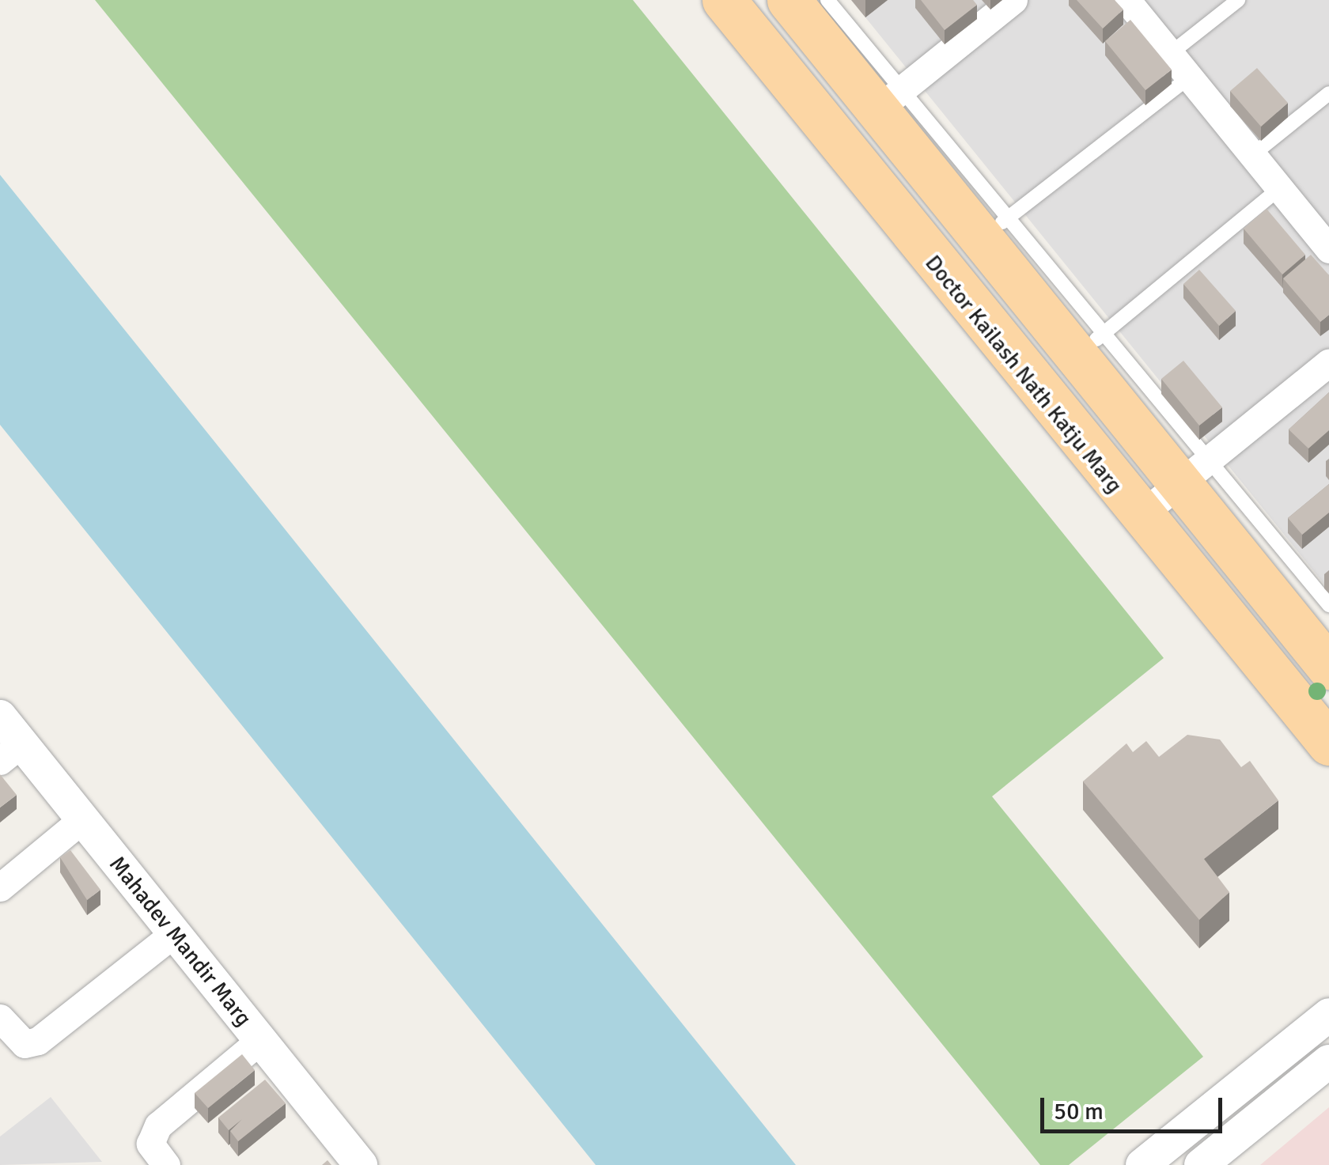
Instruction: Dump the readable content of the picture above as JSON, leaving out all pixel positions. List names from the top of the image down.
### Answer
{
  "streets": {
    "main road": ["Doctor Kailash Nath Katju Marg"],
    "street": ["Mahadev Mandir Marg"]
  },
  "scale_bar": "50 m"
}
